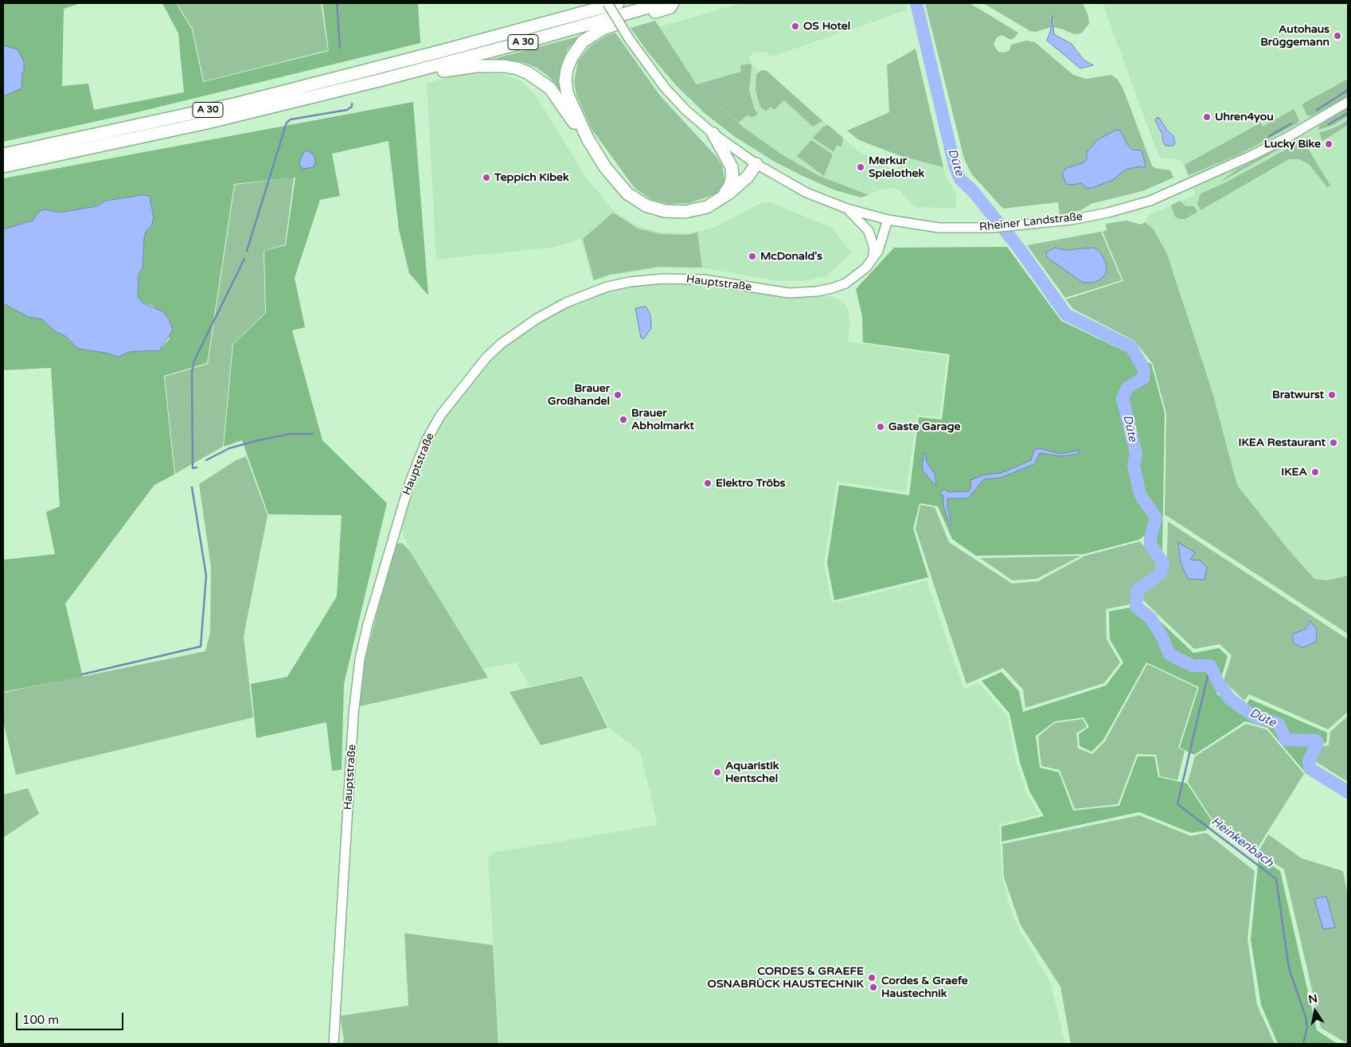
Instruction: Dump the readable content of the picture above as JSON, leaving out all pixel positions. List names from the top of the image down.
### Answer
{
  "streets": {
    "highway": ["A 30"],
    "street": ["Rheiner Landstraße", "Hauptstraße"]
  },
  "crossings": [
    ["Rheiner Landstraße", "Hauptstraße"]
  ],
  "water": ["Düte", "Heinkenbach"],
  "places": [
    "OS Hotel",
    "Autohaus Brüggemann",
    "Uhren4you",
    "Lucky Bike",
    "Merkur Spielothek",
    "Teppich Kibek",
    "McDonald's",
    "Brauer Großhandel",
    "Bratwurst",
    "Brauer Abholmarkt",
    "Gaste Garage",
    "IKEA Restaurant",
    "IKEA",
    "Elektro Tröbs",
    "Aquaristik Hentschel",
    "CORDES & GRAEFE OSNABRÜCK HAUSTECHNIK",
    "Cordes & Graefe Haustechnik"
  ],
  "scale_bar": "100 m",
  "north": "top"
}
